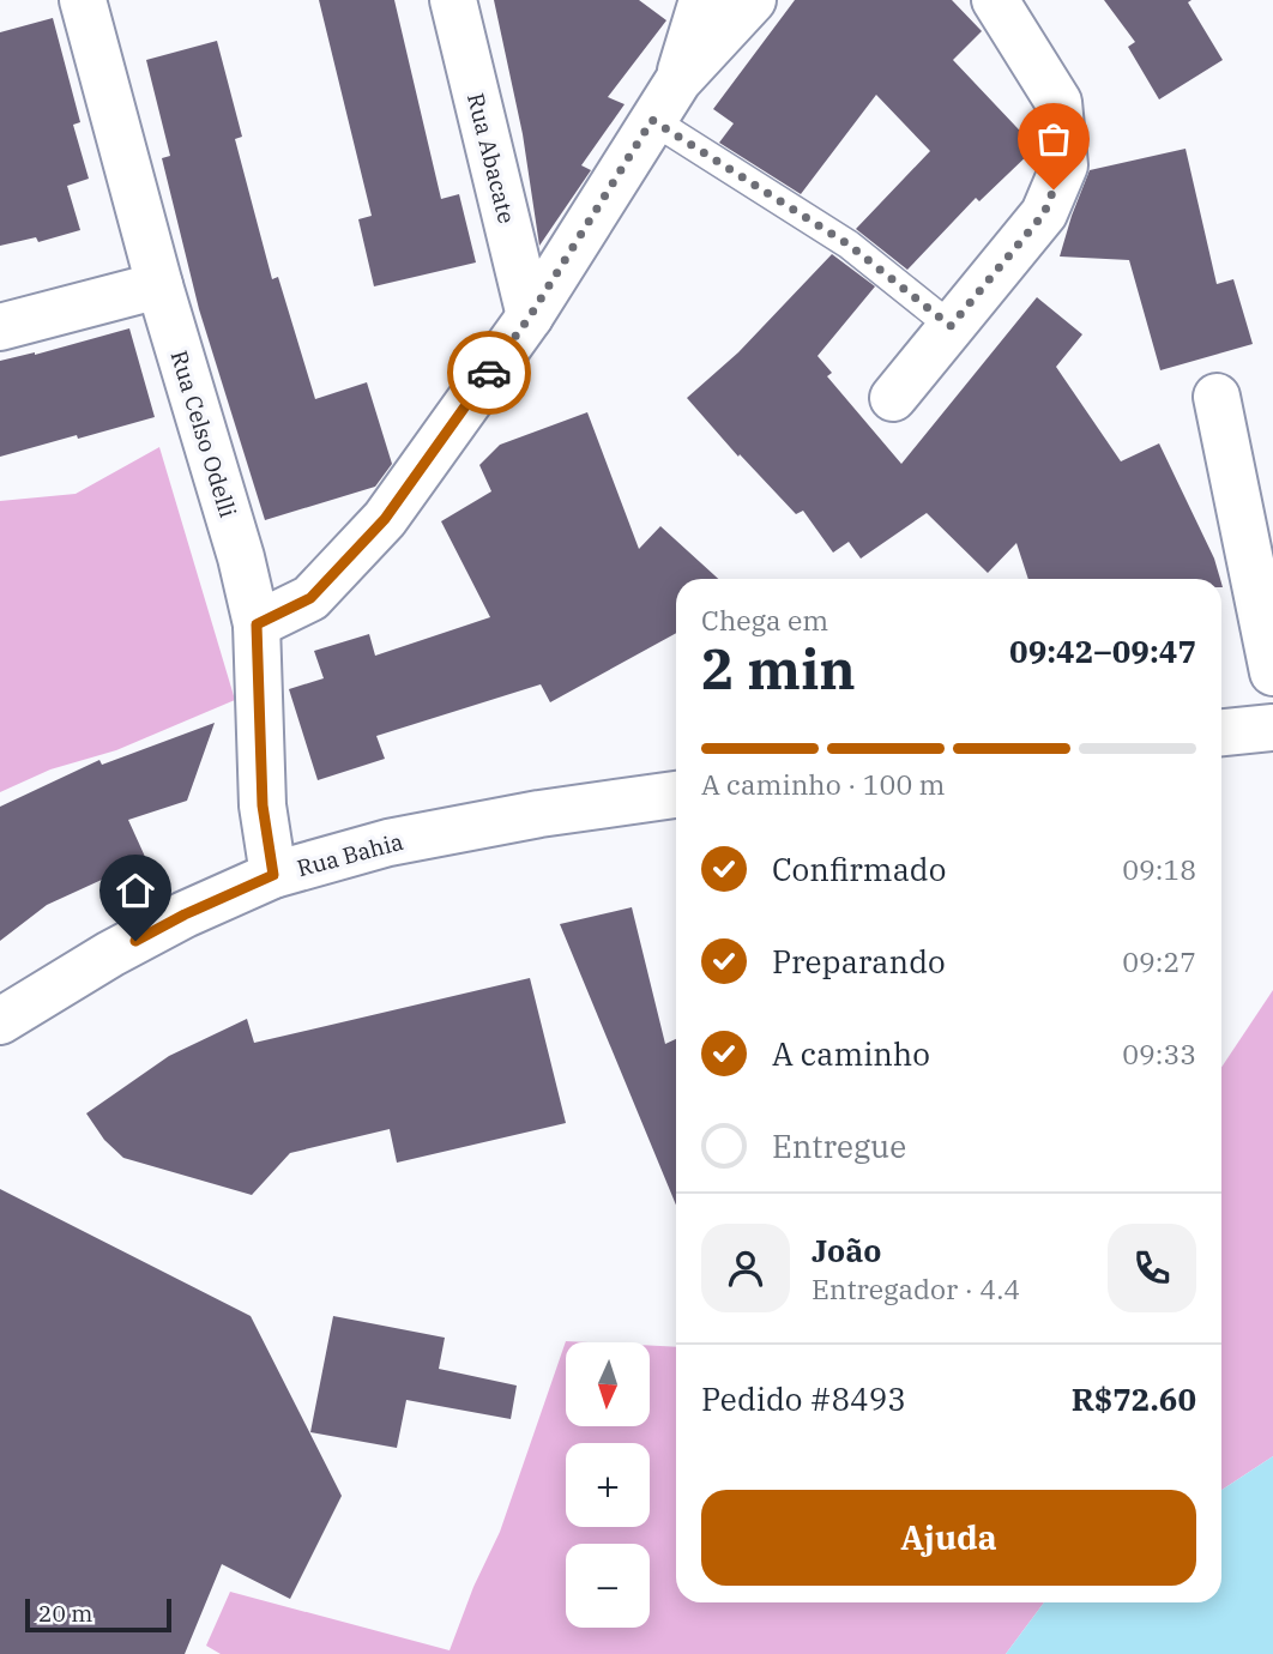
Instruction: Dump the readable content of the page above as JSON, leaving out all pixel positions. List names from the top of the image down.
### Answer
{
  "streets": {
    "street": ["Rua Abacate", "Rua Celso Odelli", "Rua Bahia"]
  },
  "crossings": [
    ["Rua Celso Odelli", "Rua Bahia"]
  ],
  "scale_bar": "20 m",
  "north": "bottom",
  "page": {
    "heading": ["2 min", "Chega em", "09:42–09:47"],
    "panel": [
      "João",
      "Entregador · 4.4",
      "Pedido #8493",
      "R$72.60"
    ],
    "bar": "A caminho · 100 m",
    "list": [
      ["Confirmado", "09:18"],
      ["Preparando", "09:27"],
      ["A caminho", "09:33"],
      "Entregue"
    ],
    "map_buttons": ["+", "−"],
    "buttons": "Ajuda",
    "scale": "20 m"
  }
}
